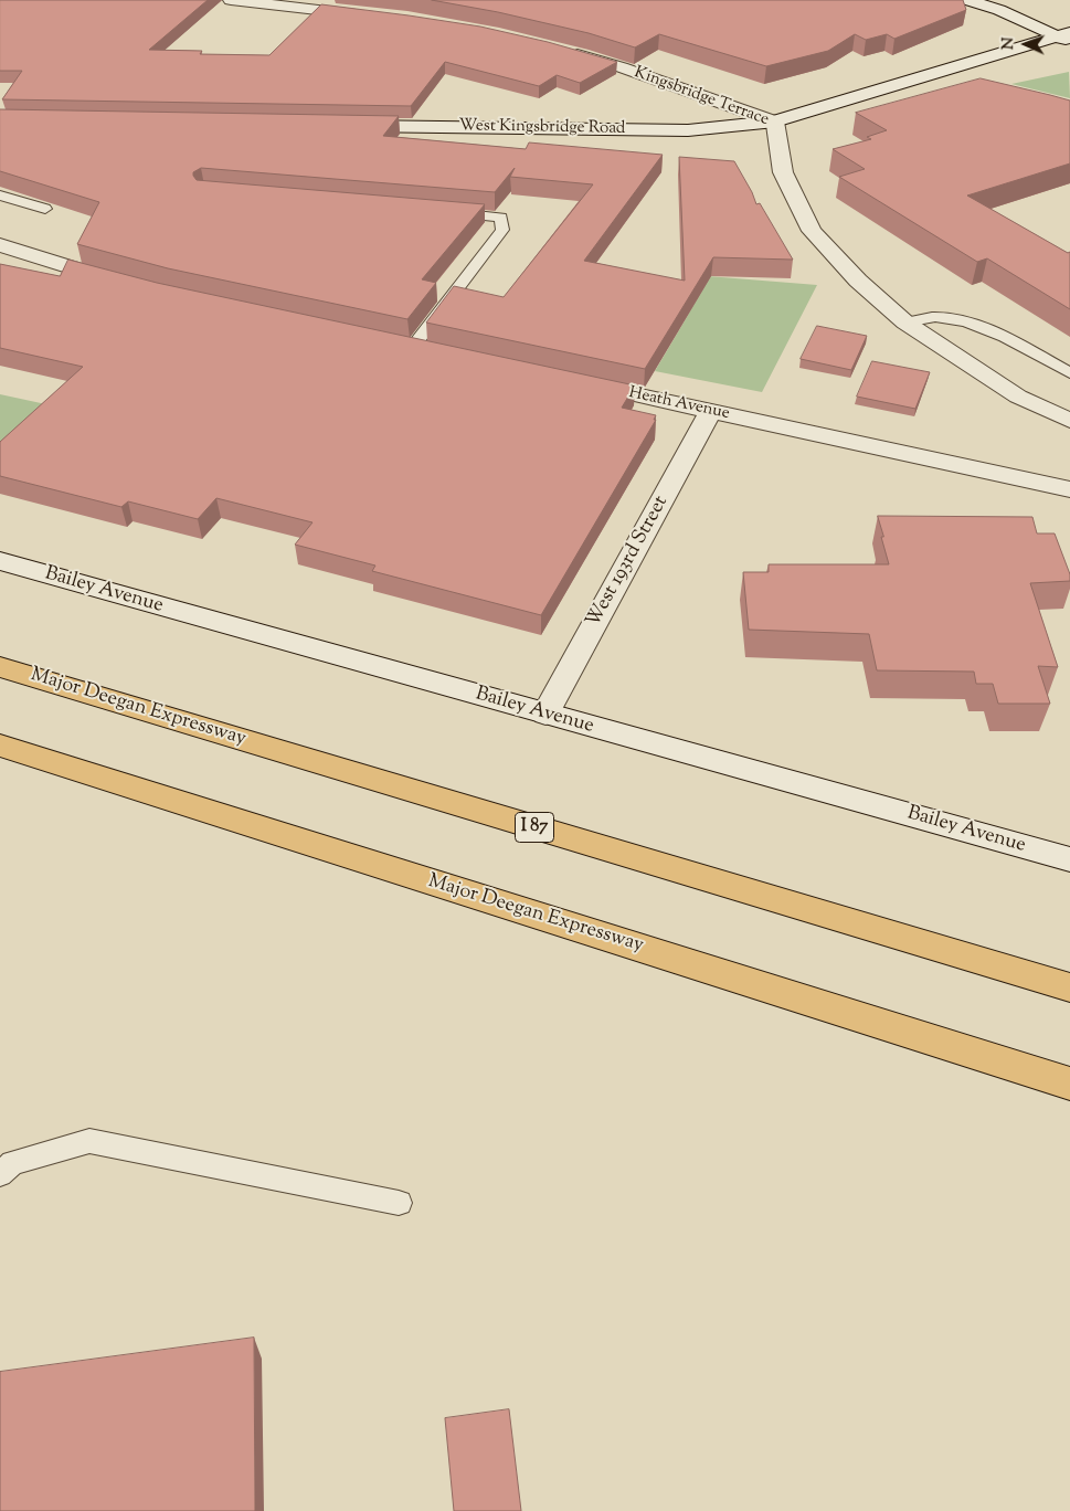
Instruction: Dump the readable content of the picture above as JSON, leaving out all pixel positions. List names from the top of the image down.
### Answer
{
  "streets": {
    "highway": ["Major Deegan Expressway", "I 87"],
    "street": [
      "Kingsbridge Terrace",
      "West Kingsbridge Road",
      "Heath Avenue",
      "West 193rd Street",
      "Bailey Avenue"
    ]
  },
  "crossings": [
    ["Kingsbridge Terrace", "West Kingsbridge Road"],
    ["Heath Avenue", "West 193rd Street"],
    ["West 193rd Street", "Bailey Avenue"]
  ],
  "north": "left"
}
